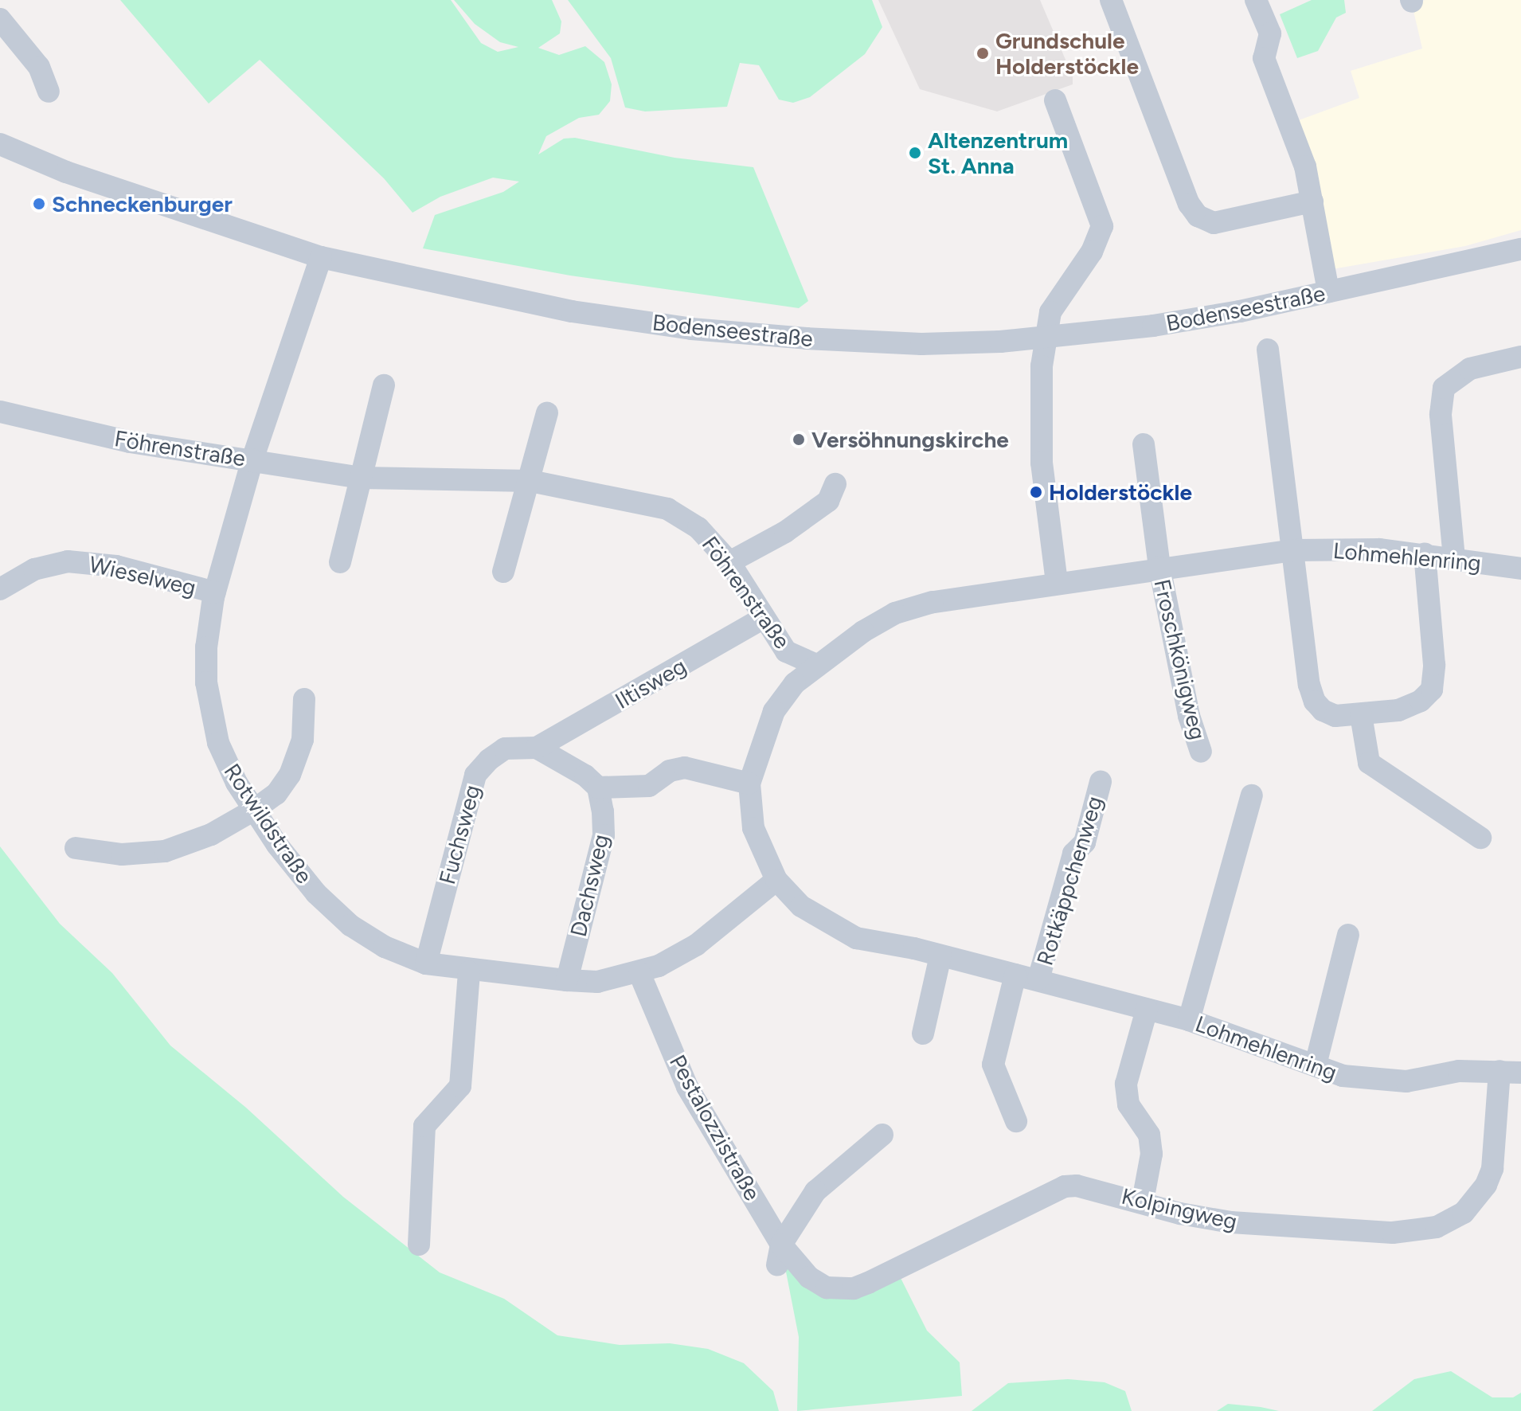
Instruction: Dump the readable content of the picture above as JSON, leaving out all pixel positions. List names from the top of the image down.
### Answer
{
  "streets": {
    "street": [
      "Bodenseestraße",
      "Föhrenstraße",
      "Lohmehlenring",
      "Wieselweg",
      "Froschkönigweg",
      "Iltisweg",
      "Rotwildstraße",
      "Fuchsweg",
      "Rotkäppchenweg",
      "Dachsweg",
      "Pestalozzistraße",
      "Kolpingweg"
    ]
  },
  "crossings": [
    ["Bodenseestraße", "Rotwildstraße"],
    ["Föhrenstraße", "Lohmehlenring"],
    ["Föhrenstraße", "Iltisweg"],
    ["Föhrenstraße", "Rotwildstraße"],
    ["Lohmehlenring", "Froschkönigweg"],
    ["Lohmehlenring", "Rotwildstraße"],
    ["Lohmehlenring", "Rotkäppchenweg"],
    ["Lohmehlenring", "Kolpingweg"],
    ["Wieselweg", "Rotwildstraße"],
    ["Iltisweg", "Fuchsweg"],
    ["Rotwildstraße", "Fuchsweg"],
    ["Rotwildstraße", "Dachsweg"],
    ["Rotwildstraße", "Pestalozzistraße"],
    ["Pestalozzistraße", "Kolpingweg"]
  ],
  "places": [
    "Grundschule Holderstöckle",
    "Altenzentrum St. Anna",
    "Schneckenburger",
    "Versöhnungskirche",
    "Holderstöckle"
  ]
}
